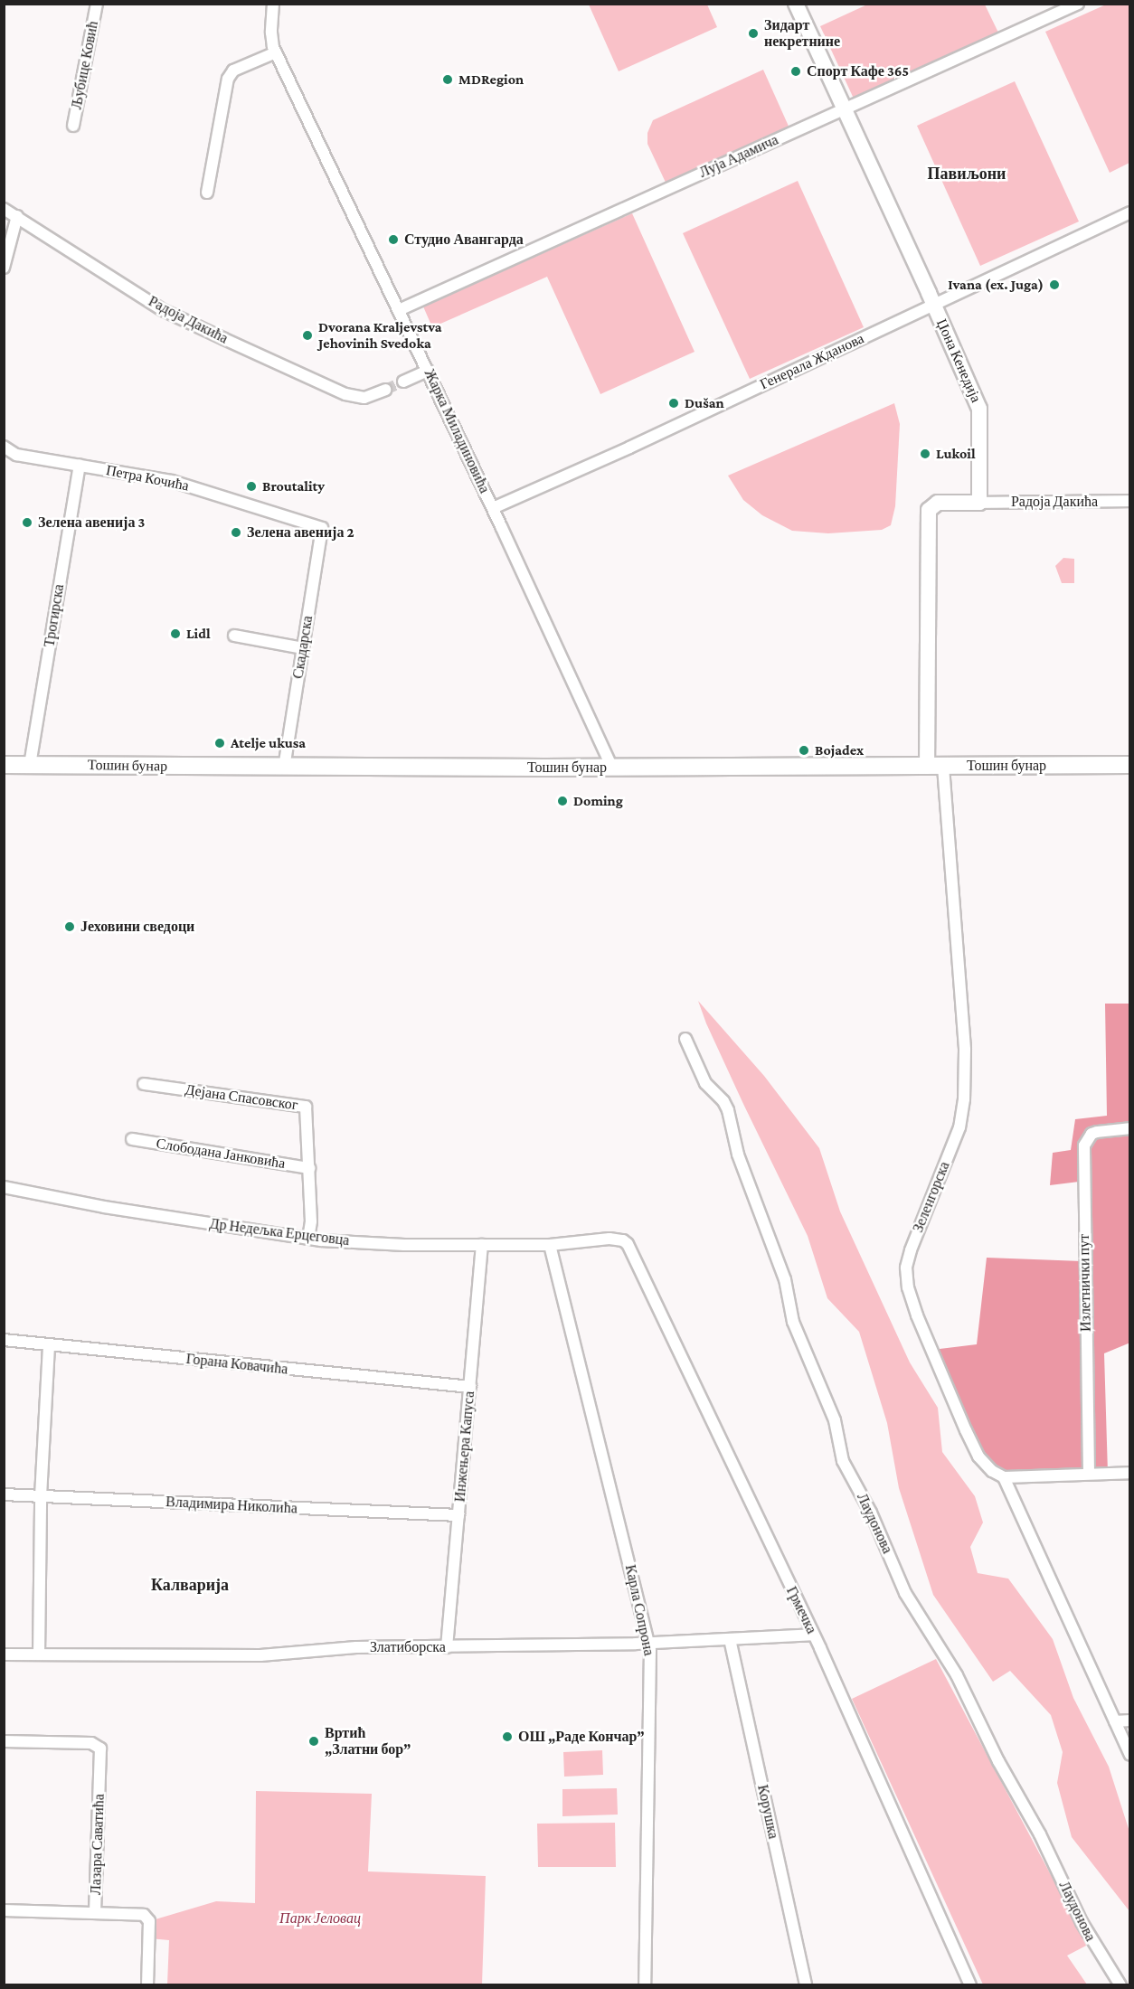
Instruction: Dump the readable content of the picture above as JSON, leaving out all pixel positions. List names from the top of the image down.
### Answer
{
  "streets": {
    "main road": ["Тошин бунар"],
    "street": [
      "Љубице Ковић",
      "Луја Адамича",
      "Радоја Дакића",
      "Џона Кенедија",
      "Генерала Жданова",
      "Жарка Миладиновића",
      "Петра Кочића",
      "Трогирска",
      "Скадарска",
      "Дејана Спасовског",
      "Слободана Јанковића",
      "Зеленгорска",
      "Др Недељка Ерцеговца",
      "Излетнички пут",
      "Горана Ковачића",
      "Инжењера Капуса",
      "Владимира Николића",
      "Лаудонова",
      "Карла Сопрона",
      "Грмечка",
      "Златиборска",
      "Корушка",
      "Лазара Саватића"
    ]
  },
  "crossings": [
    ["Луја Адамича", "Џона Кенедија"],
    ["Луја Адамича", "Жарка Миладиновића"],
    ["Радоја Дакића", "Џона Кенедија"],
    ["Џона Кенедија", "Генерала Жданова"],
    ["Генерала Жданова", "Жарка Миладиновића"],
    ["Жарка Миладиновића", "Тошин бунар"],
    ["Петра Кочића", "Трогирска"],
    ["Петра Кочића", "Скадарска"],
    ["Трогирска", "Тошин бунар"],
    ["Скадарска", "Тошин бунар"],
    ["Тошин бунар", "Зеленгорска"],
    ["Дејана Спасовског", "Слободана Јанковића"],
    ["Дејана Спасовског", "Др Недељка Ерцеговца"],
    ["Др Недељка Ерцеговца", "Инжењера Капуса"],
    ["Др Недељка Ерцеговца", "Карла Сопрона"],
    ["Др Недељка Ерцеговца", "Грмечка"],
    ["Горана Ковачића", "Инжењера Капуса"],
    ["Инжењера Капуса", "Владимира Николића"],
    ["Инжењера Капуса", "Златиборска"],
    ["Карла Сопрона", "Златиборска"],
    ["Грмечка", "Златиборска"],
    ["Златиборска", "Корушка"]
  ],
  "districts": ["Павиљони", "Калварија"],
  "parks": ["Парк Јеловац"],
  "places": [
    "Зидарт некретнине",
    "Спорт Кафе 365",
    "MDRegion",
    "Студио Авангарда",
    "Ivana (ex. Juga)",
    "Dvorana Kraljevstva Jehovinih Svedoka",
    "Dušan",
    "Lukoil",
    "Broutality",
    "Зелена авенија 3",
    "Зелена авенија 2",
    "Lidl",
    "Atelje ukusa",
    "Bojadex",
    "Doming",
    "Јеховини сведоци",
    "ОШ „Раде Кончар”",
    "Вртић „Златни бор”"
  ]
}
